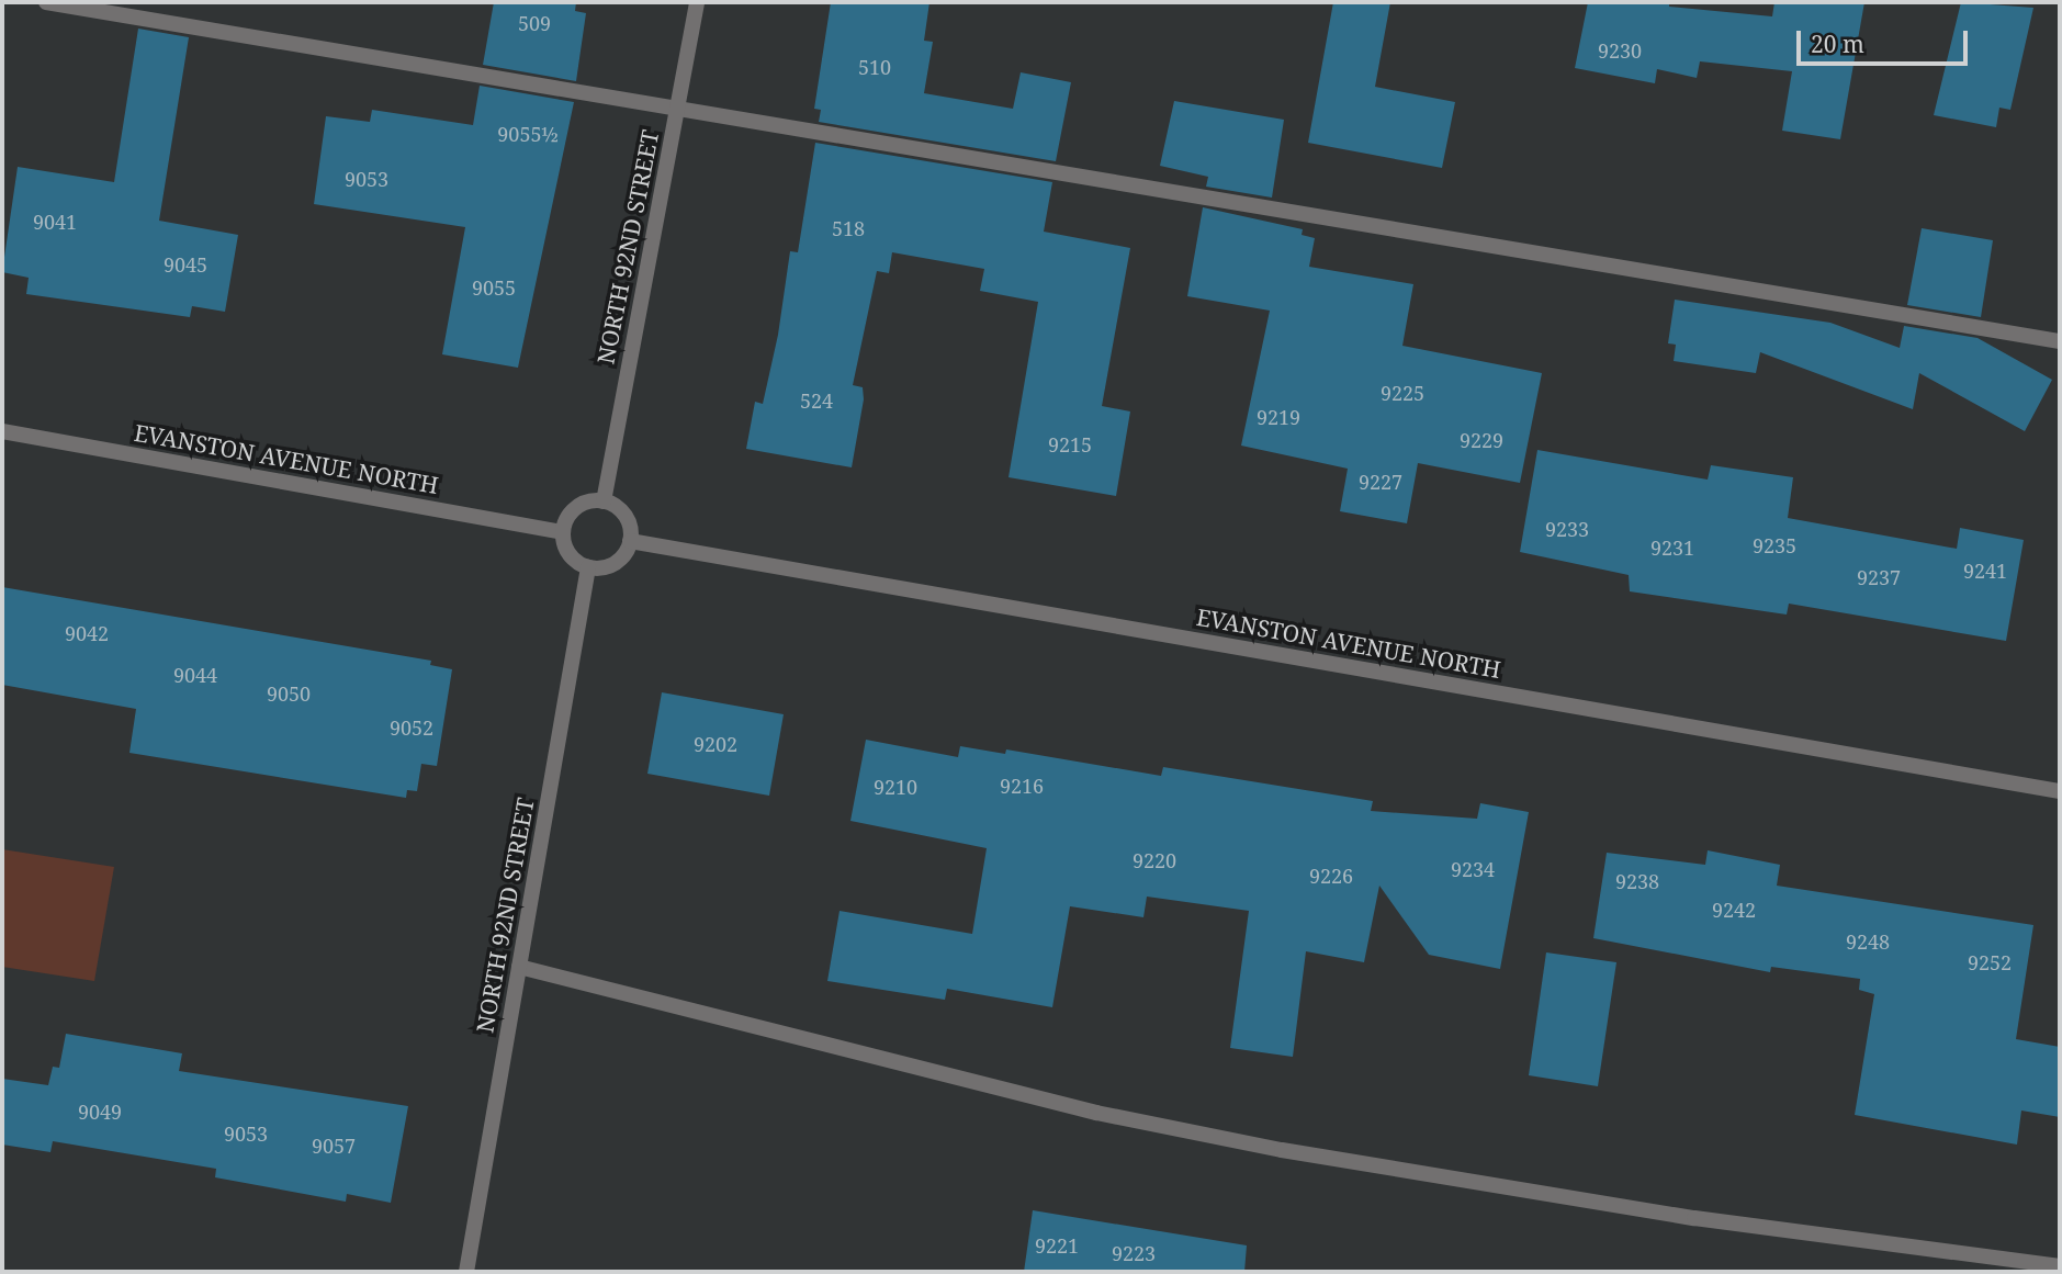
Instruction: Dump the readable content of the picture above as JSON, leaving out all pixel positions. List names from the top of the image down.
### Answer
{
  "streets": {
    "street": ["NORTH 92ND STREET", "EVANSTON AVENUE NORTH"]
  },
  "crossings": [
    ["NORTH 92ND STREET", "EVANSTON AVENUE NORTH"]
  ],
  "house_numbers": [
    "509",
    "9230",
    "510",
    "9055½",
    "9053",
    "9041",
    "518",
    "9045",
    "9055",
    "9225",
    "524",
    "9219",
    "9229",
    "9215",
    "9227",
    "9233",
    "9235",
    "9231",
    "9241",
    "9237",
    "9042",
    "9044",
    "9050",
    "9052",
    "9202",
    "9216",
    "9210",
    "9220",
    "9234",
    "9226",
    "9238",
    "9242",
    "9248",
    "9252",
    "9049",
    "9053",
    "9057",
    "9221",
    "9223"
  ],
  "scale_bar": "20 m"
}
